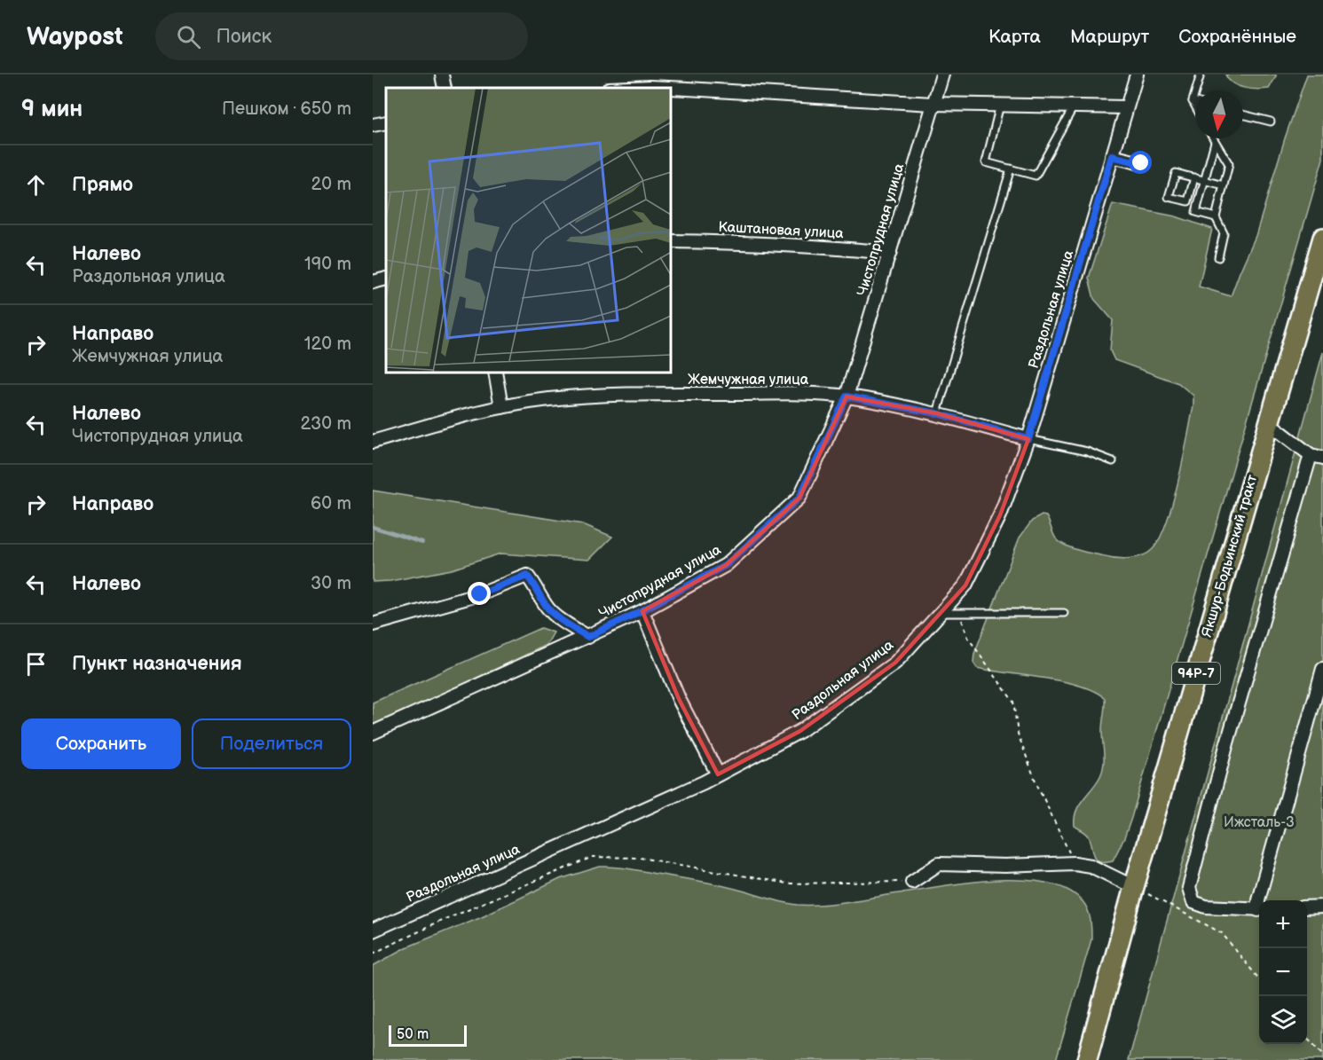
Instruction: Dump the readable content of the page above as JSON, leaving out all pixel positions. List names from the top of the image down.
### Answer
{
  "streets": {
    "main road": ["Якшур-Бодьинский тракт", "94Р-7"],
    "street": [
      "Чистопрудная улица",
      "Каштановая улица",
      "Раздольная улица",
      "Жемчужная улица"
    ]
  },
  "crossings": [
    ["Чистопрудная улица", "Каштановая улица"],
    ["Чистопрудная улица", "Жемчужная улица"],
    ["Раздольная улица", "Жемчужная улица"]
  ],
  "parks": ["Ижсталь-3"],
  "scale_bar": "50 m",
  "north": "bottom",
  "page": {
    "header": "Waypost",
    "search": "Поиск",
    "nav": ["Карта", "Маршрут", "Сохранённые"],
    "heading": ["9 мин", "Пешком · 650 m"],
    "list": [
      ["Прямо", "20 m"],
      ["Налево", "Раздольная улица", "190 m"],
      ["Направо", "Жемчужная улица", "120 m"],
      ["Налево", "Чистопрудная улица", "230 m"],
      ["Направо", "60 m"],
      ["Налево", "30 m"],
      "Пункт назначения"
    ],
    "buttons": ["Сохранить", "Поделиться"],
    "map_buttons": ["+", "−"],
    "scale": "50 m"
  }
}
